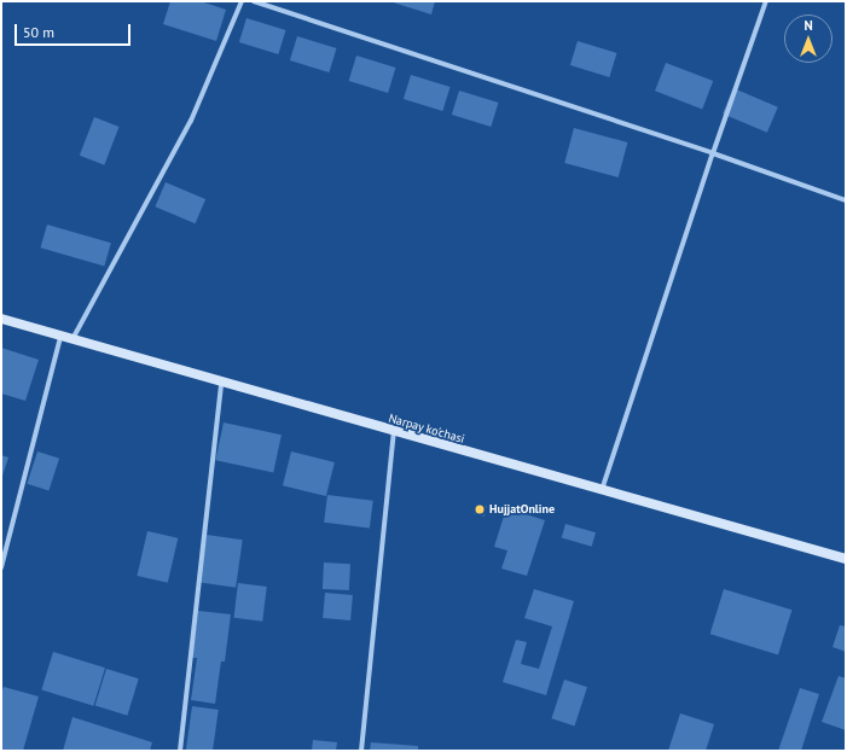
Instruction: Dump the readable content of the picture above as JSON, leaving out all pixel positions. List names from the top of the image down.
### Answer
{
  "streets": {
    "main road": ["Narpay ko'chasi"]
  },
  "places": ["HujjatOnline"],
  "scale_bar": "50 m",
  "north": "top"
}
